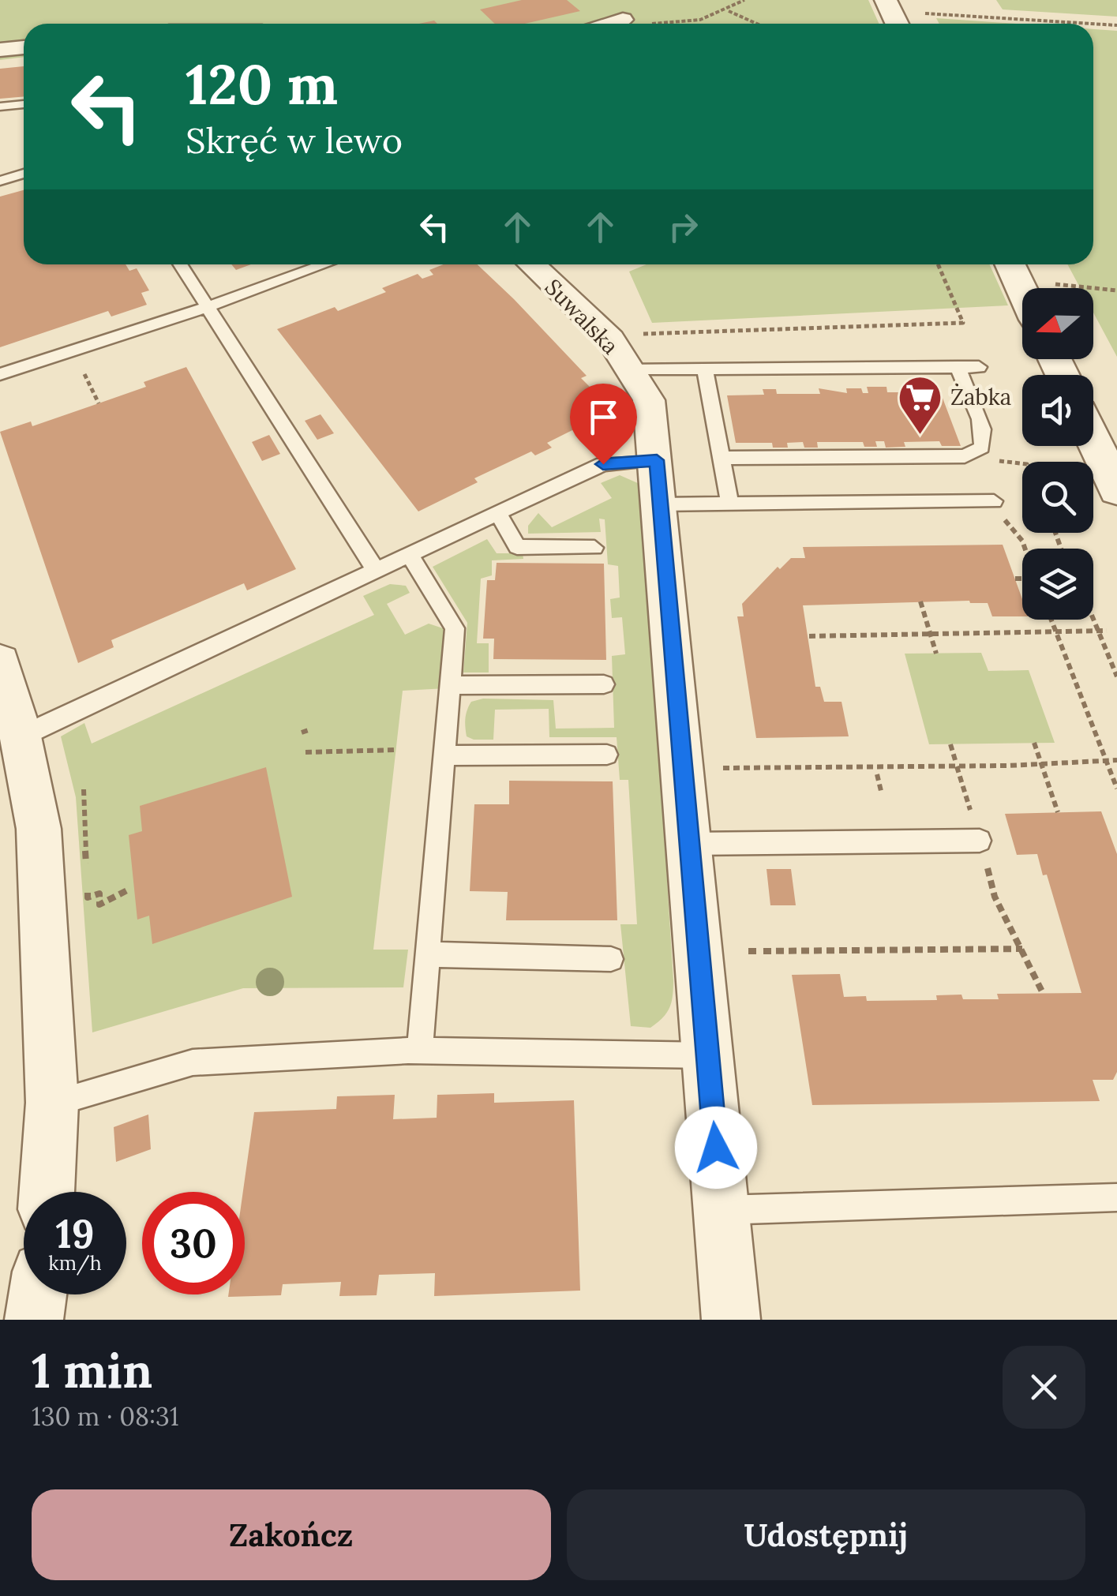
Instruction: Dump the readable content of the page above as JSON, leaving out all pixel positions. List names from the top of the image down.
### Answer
{
  "streets": {
    "street": ["Suwalska"]
  },
  "places": {
    "supermarket": ["Żabka"]
  },
  "north": "left",
  "page": {
    "turn": ["120 m", "Skręć w lewo"],
    "speed": "19 km/h",
    "limit": "30",
    "heading": ["1 min", "130 m · 08:31"],
    "buttons": ["Zakończ", "Udostępnij"]
  }
}
